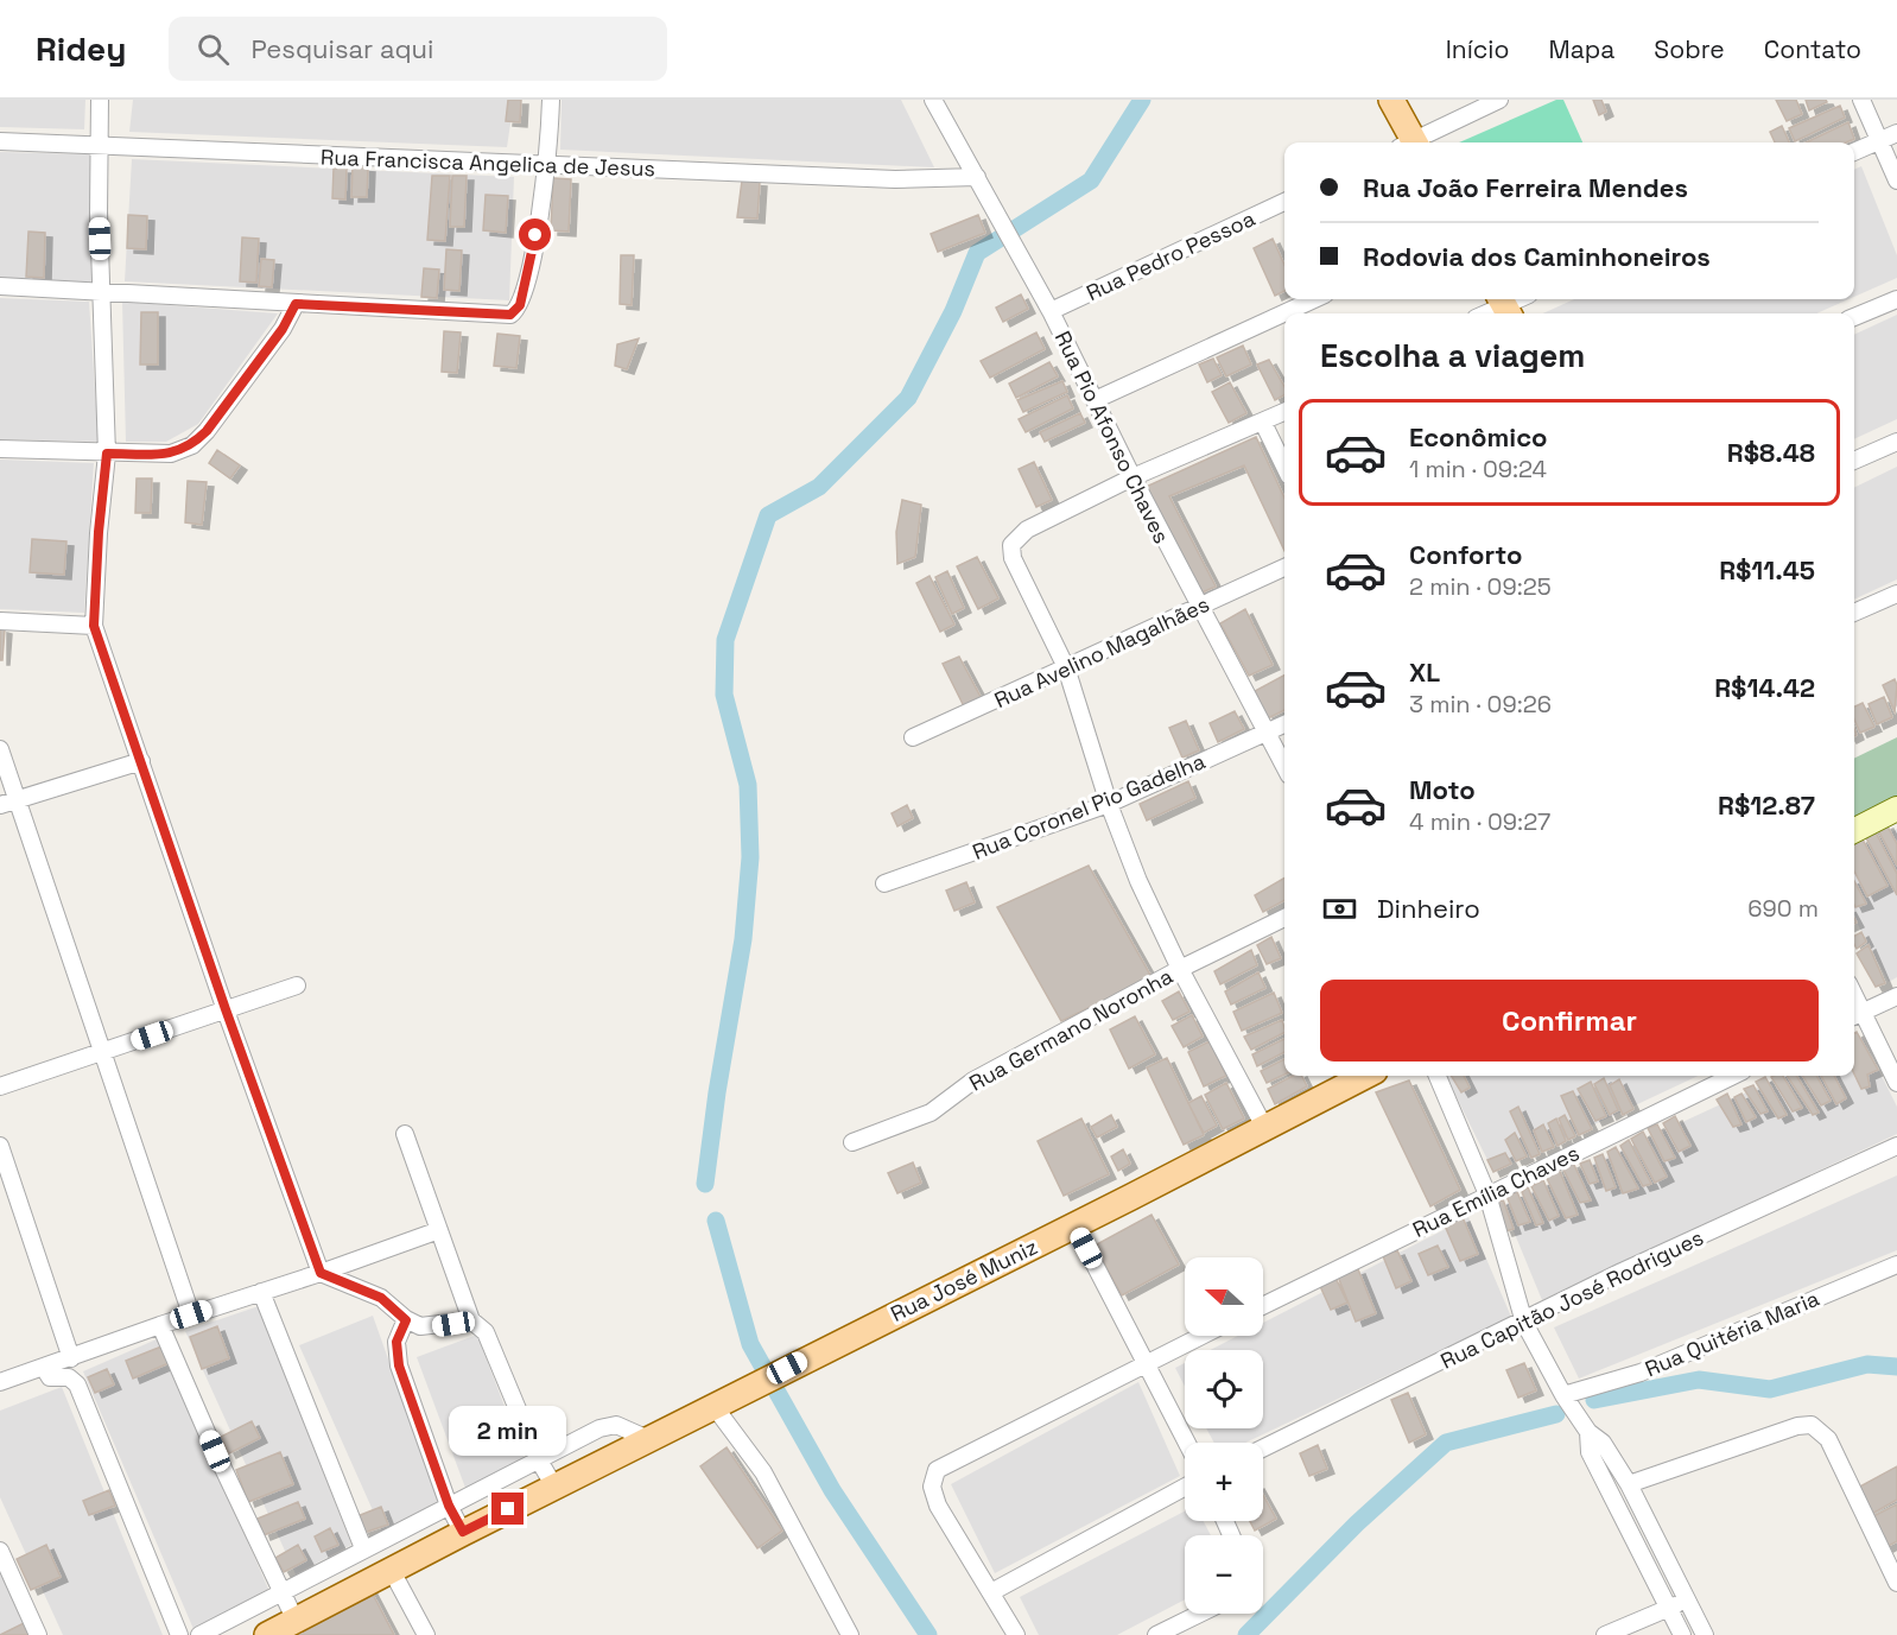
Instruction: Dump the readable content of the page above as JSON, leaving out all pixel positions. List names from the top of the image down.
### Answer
{
  "streets": {
    "main road": ["Rua José Muniz"],
    "street": [
      "Rua Francisca Angelica de Jesus",
      "Rua Pedro Pessoa",
      "Rua Pio Afonso Chaves",
      "Rua Avelino Magalhães",
      "Rua Coronel Pio Gadelha",
      "Rua Germano Noronha",
      "Rua Emília Chaves",
      "Rua Capitão José Rodrigues",
      "Rua Quitéria Maria"
    ]
  },
  "crossings": [
    ["Rua Francisca Angelica de Jesus", "Rua Pio Afonso Chaves"],
    ["Rua Pedro Pessoa", "Rua Pio Afonso Chaves"],
    ["Rua Pio Afonso Chaves", "Rua Avelino Magalhães"],
    ["Rua Pio Afonso Chaves", "Rua Coronel Pio Gadelha"]
  ],
  "north": "left",
  "page": {
    "header": "Ridey",
    "search": "Pesquisar aqui",
    "nav": [
      "Início",
      "Mapa",
      "Sobre",
      "Contato"
    ],
    "banner": ["Rua João Ferreira Mendes", "Rodovia dos Caminhoneiros"],
    "heading": "Escolha a viagem",
    "list": [
      {
        "name": "Econômico",
        "note": "1 min · 09:24",
        "value": "R$8.48"
      },
      {
        "name": "Conforto",
        "note": "2 min · 09:25",
        "value": "R$11.45"
      },
      {
        "name": "XL",
        "note": "3 min · 09:26",
        "value": "R$14.42"
      },
      {
        "name": "Moto",
        "note": "4 min · 09:27",
        "value": "R$12.87"
      }
    ],
    "pay": ["Dinheiro", "690 m"],
    "buttons": "Confirmar",
    "map_buttons": ["+", "−"],
    "bubble": "2 min"
  }
}
